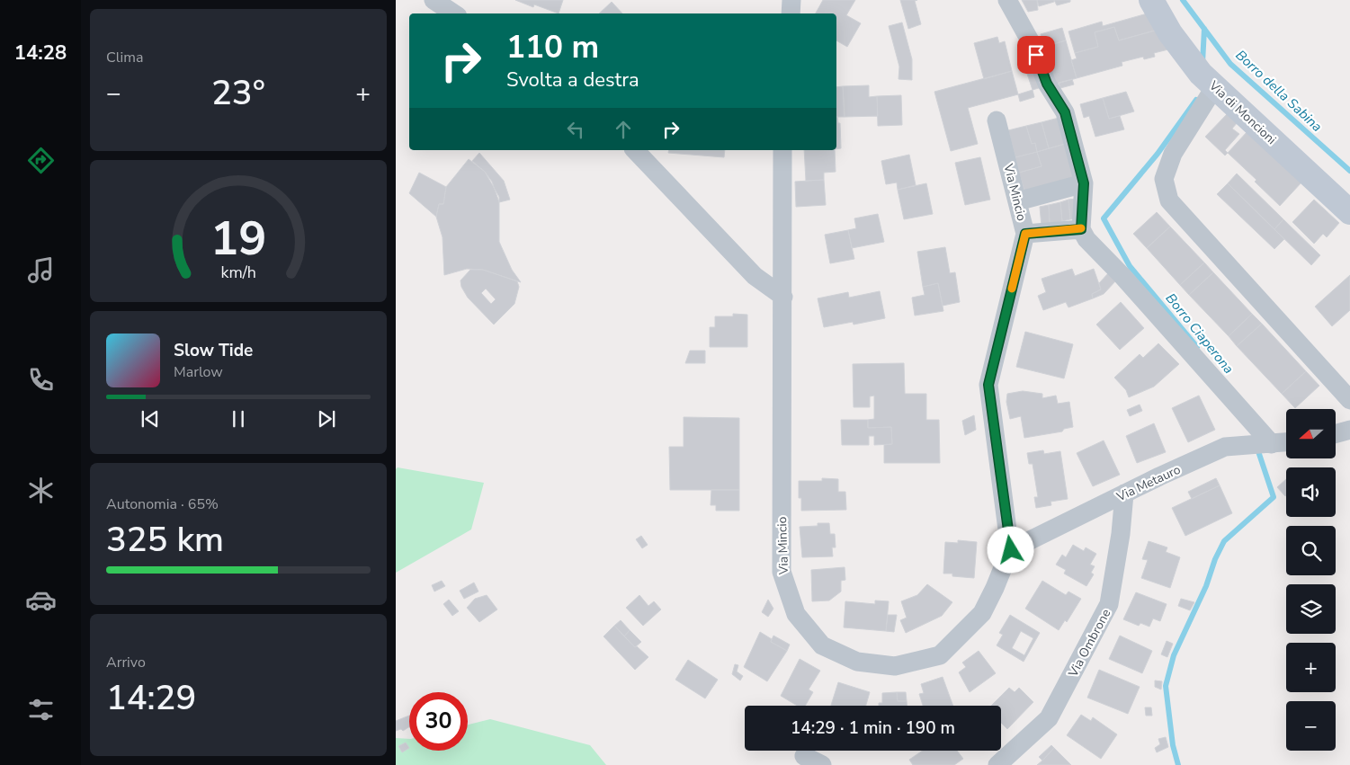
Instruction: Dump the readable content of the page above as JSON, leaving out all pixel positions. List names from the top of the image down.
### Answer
{
  "streets": {
    "street": [
      "Via di Moncioni",
      "Via Mincio",
      "Via Metauro",
      "Via Ombrone"
    ]
  },
  "crossings": [
    ["Via Mincio", "Via Metauro"],
    ["Via Metauro", "Via Ombrone"]
  ],
  "water": ["Borro della Sabina", "Borro Ciaperona"],
  "north": "left",
  "page": {
    "tabs": "14:28",
    "tile": [
      "Clima",
      ["Autonomia · 65%", "325 km"],
      ["Arrivo", "14:29"]
    ],
    "turn": ["110 m", "Svolta a destra"],
    "heat": ["−", "23°", "+"],
    "song": ["Slow Tide", "Marlow"],
    "map_buttons": ["+", "−"],
    "limit": "30",
    "trip": "14:29 · 1 min · 190 m",
    "gauge": ["19", "km/h"]
  }
}
